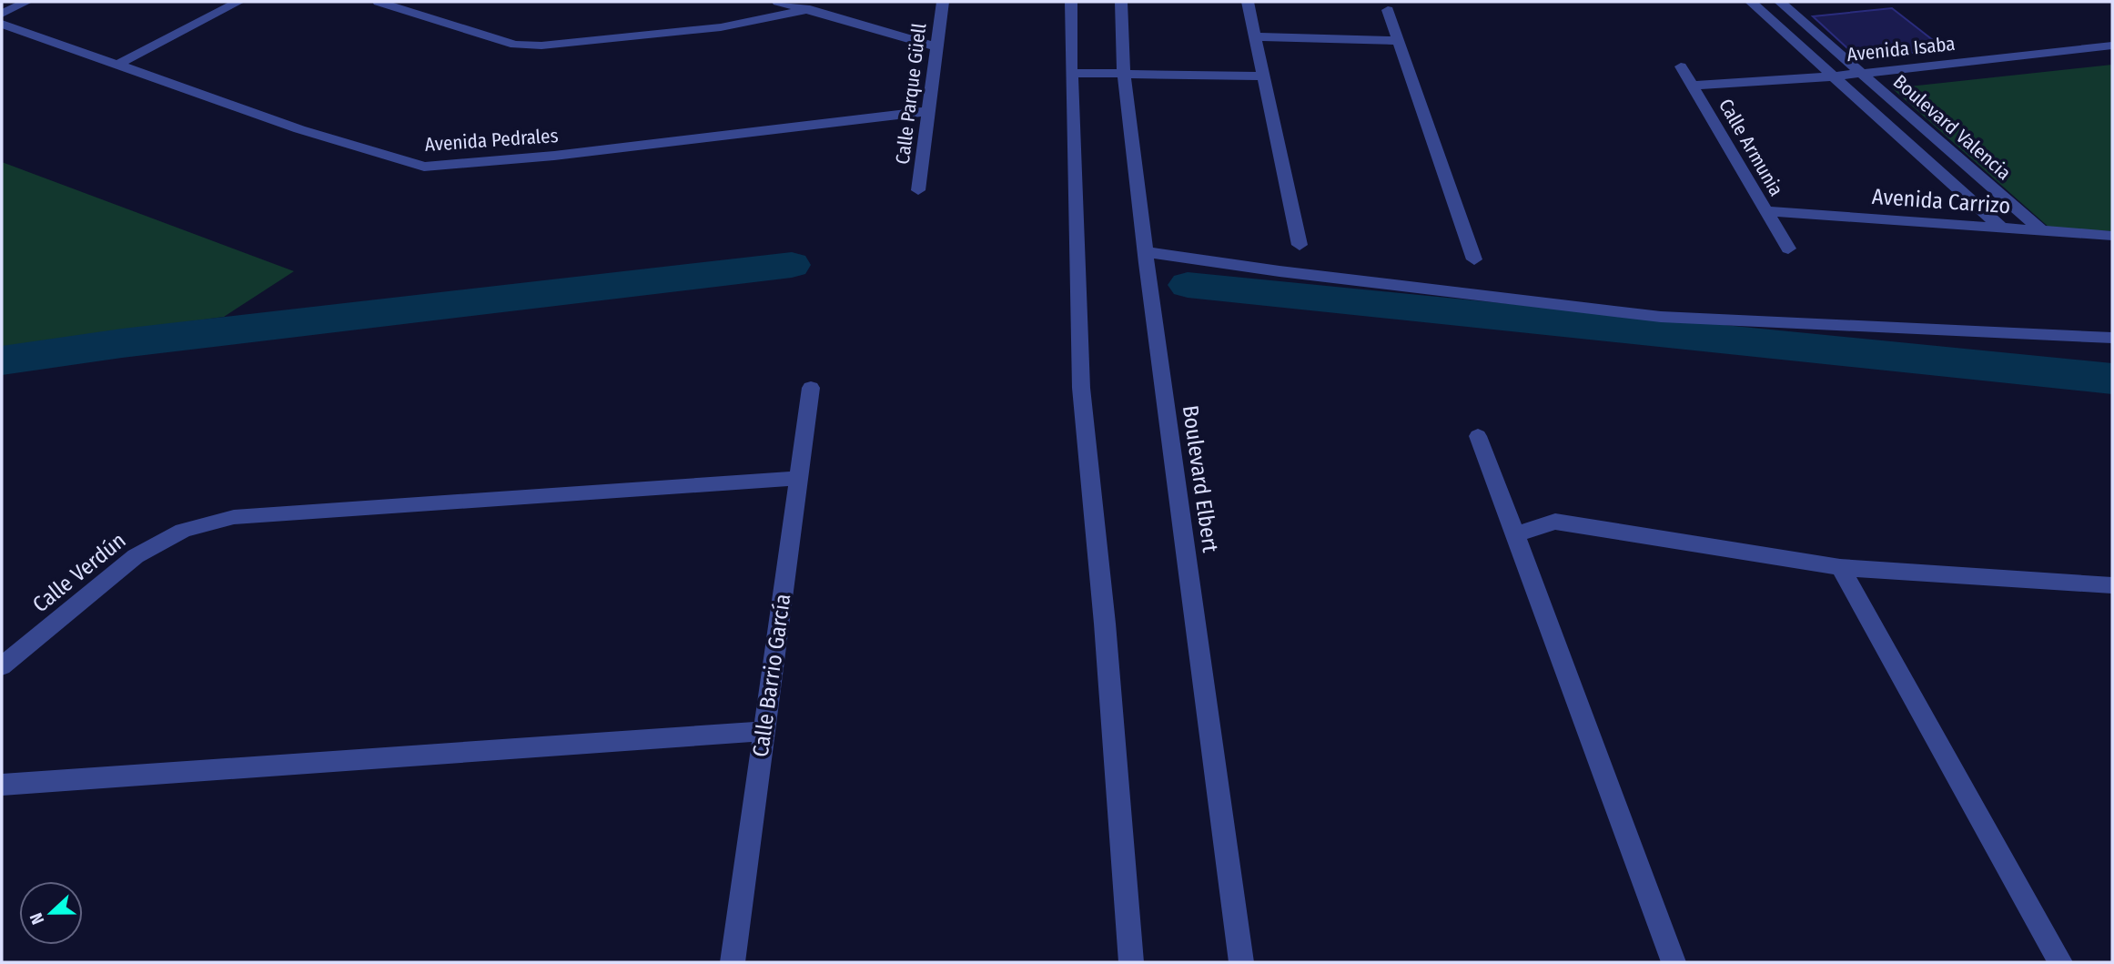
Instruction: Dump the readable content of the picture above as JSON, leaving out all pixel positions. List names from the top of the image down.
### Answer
{
  "streets": {
    "street": [
      "Avenida Isaba",
      "Calle Parque Güell",
      "Boulevard Valencia",
      "Avenida Pedrales",
      "Calle Armunia",
      "Avenida Carrizo",
      "Boulevard Elbert",
      "Calle Verdún",
      "Calle Barrio García"
    ]
  },
  "crossings": [
    ["Avenida Isaba", "Boulevard Valencia"],
    ["Avenida Isaba", "Calle Armunia"],
    ["Calle Parque Güell", "Avenida Pedrales"],
    ["Boulevard Valencia", "Avenida Carrizo"],
    ["Calle Armunia", "Avenida Carrizo"],
    ["Calle Verdún", "Calle Barrio García"]
  ],
  "north": "left"
}
